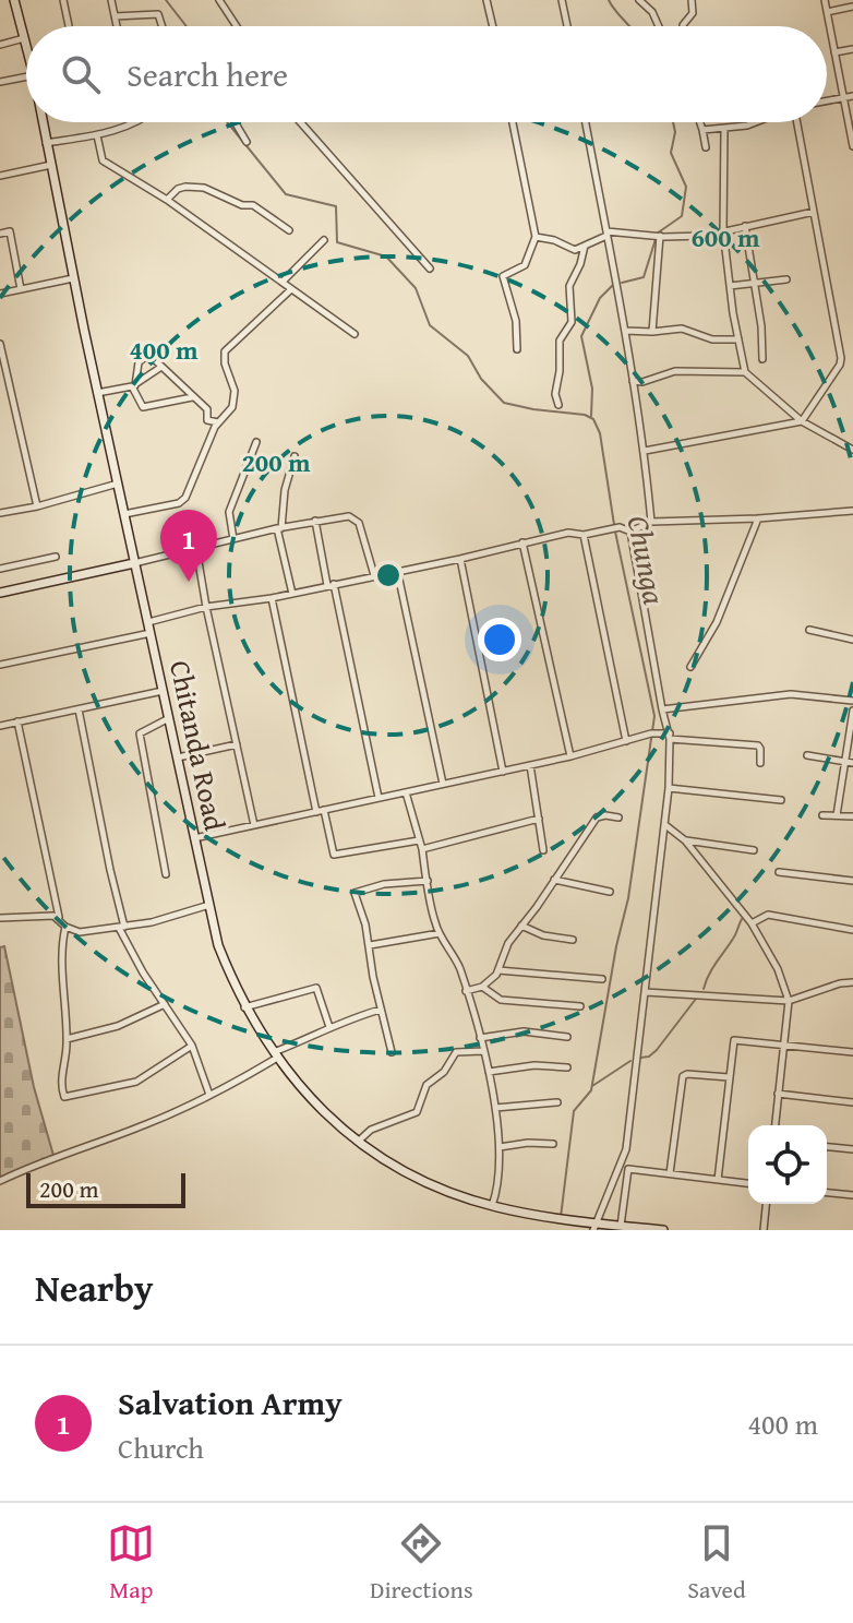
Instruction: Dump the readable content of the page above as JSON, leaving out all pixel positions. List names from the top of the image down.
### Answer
{
  "streets": {
    "street": ["Chitanda Road"]
  },
  "water": ["Chunga"],
  "scale_bar": "200 m",
  "page": {
    "search": "Search here",
    "pins": "1",
    "scale": "200 m",
    "heading": "Nearby",
    "list": [
      {
        "mark": "1",
        "name": "Salvation Army",
        "note": "Church",
        "value": "400 m"
      }
    ],
    "nav": ["Map", "Directions", "Saved"]
  },
  "rings": ["600 m", "400 m", "200 m"]
}
